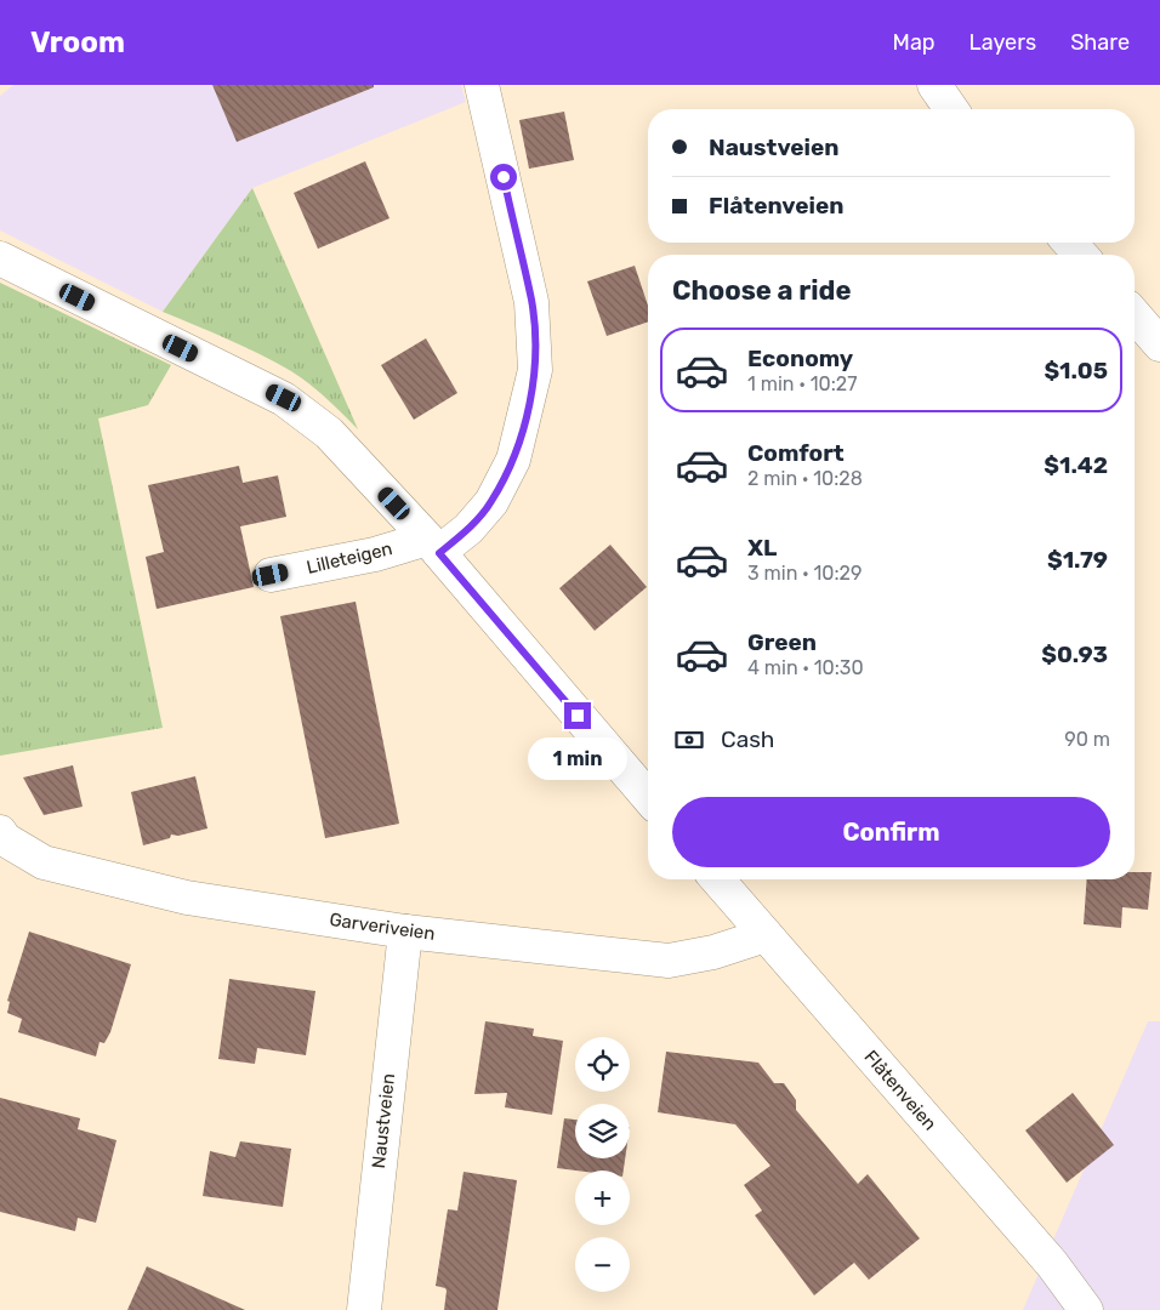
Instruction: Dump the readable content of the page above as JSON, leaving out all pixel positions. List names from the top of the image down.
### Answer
{
  "streets": {
    "street": [
      "Lilleteigen",
      "Garveriveien",
      "Flåtenveien",
      "Naustveien"
    ]
  },
  "crossings": [
    ["Garveriveien", "Flåtenveien"],
    ["Garveriveien", "Naustveien"]
  ],
  "page": {
    "header": "Vroom",
    "nav": ["Map", "Layers", "Share"],
    "banner": ["Naustveien", "Flåtenveien"],
    "heading": "Choose a ride",
    "list": [
      {
        "name": "Economy",
        "note": "1 min · 10:27",
        "value": "$1.05"
      },
      {
        "name": "Comfort",
        "note": "2 min · 10:28",
        "value": "$1.42"
      },
      {
        "name": "XL",
        "note": "3 min · 10:29",
        "value": "$1.79"
      },
      {
        "name": "Green",
        "note": "4 min · 10:30",
        "value": "$0.93"
      }
    ],
    "pay": ["Cash", "90 m"],
    "bubble": "1 min",
    "buttons": "Confirm",
    "map_buttons": ["+", "−"]
  }
}
